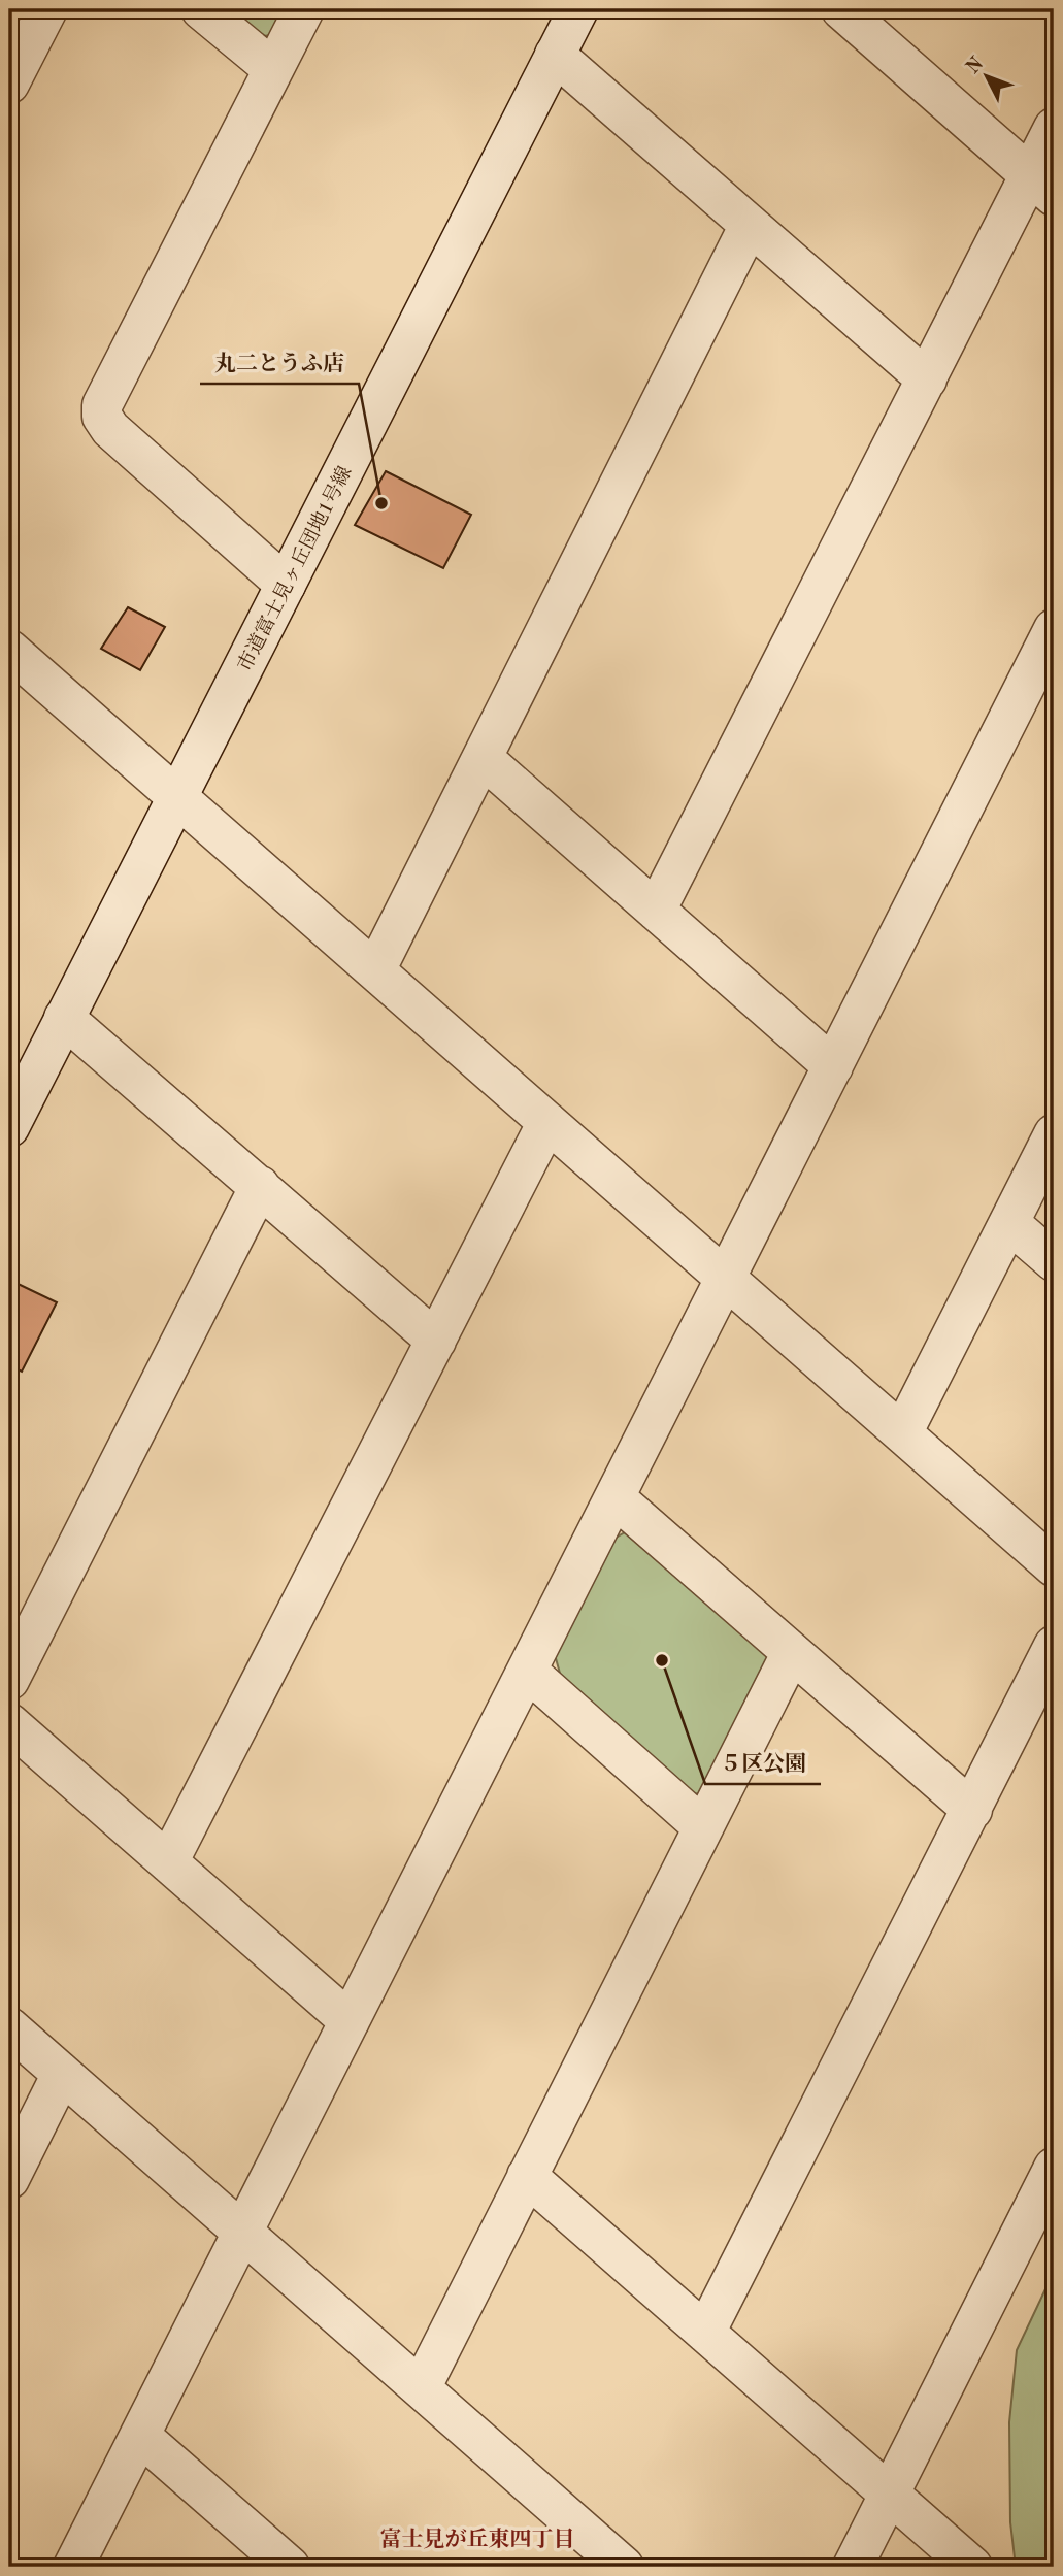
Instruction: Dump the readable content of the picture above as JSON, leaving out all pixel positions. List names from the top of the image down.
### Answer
{
  "streets": {
    "street": ["市道富士見ヶ丘団地1号線"]
  },
  "districts": ["富士見が丘東四丁目"],
  "places": ["丸二とうふ店", "５区公園"],
  "north": "top left"
}
